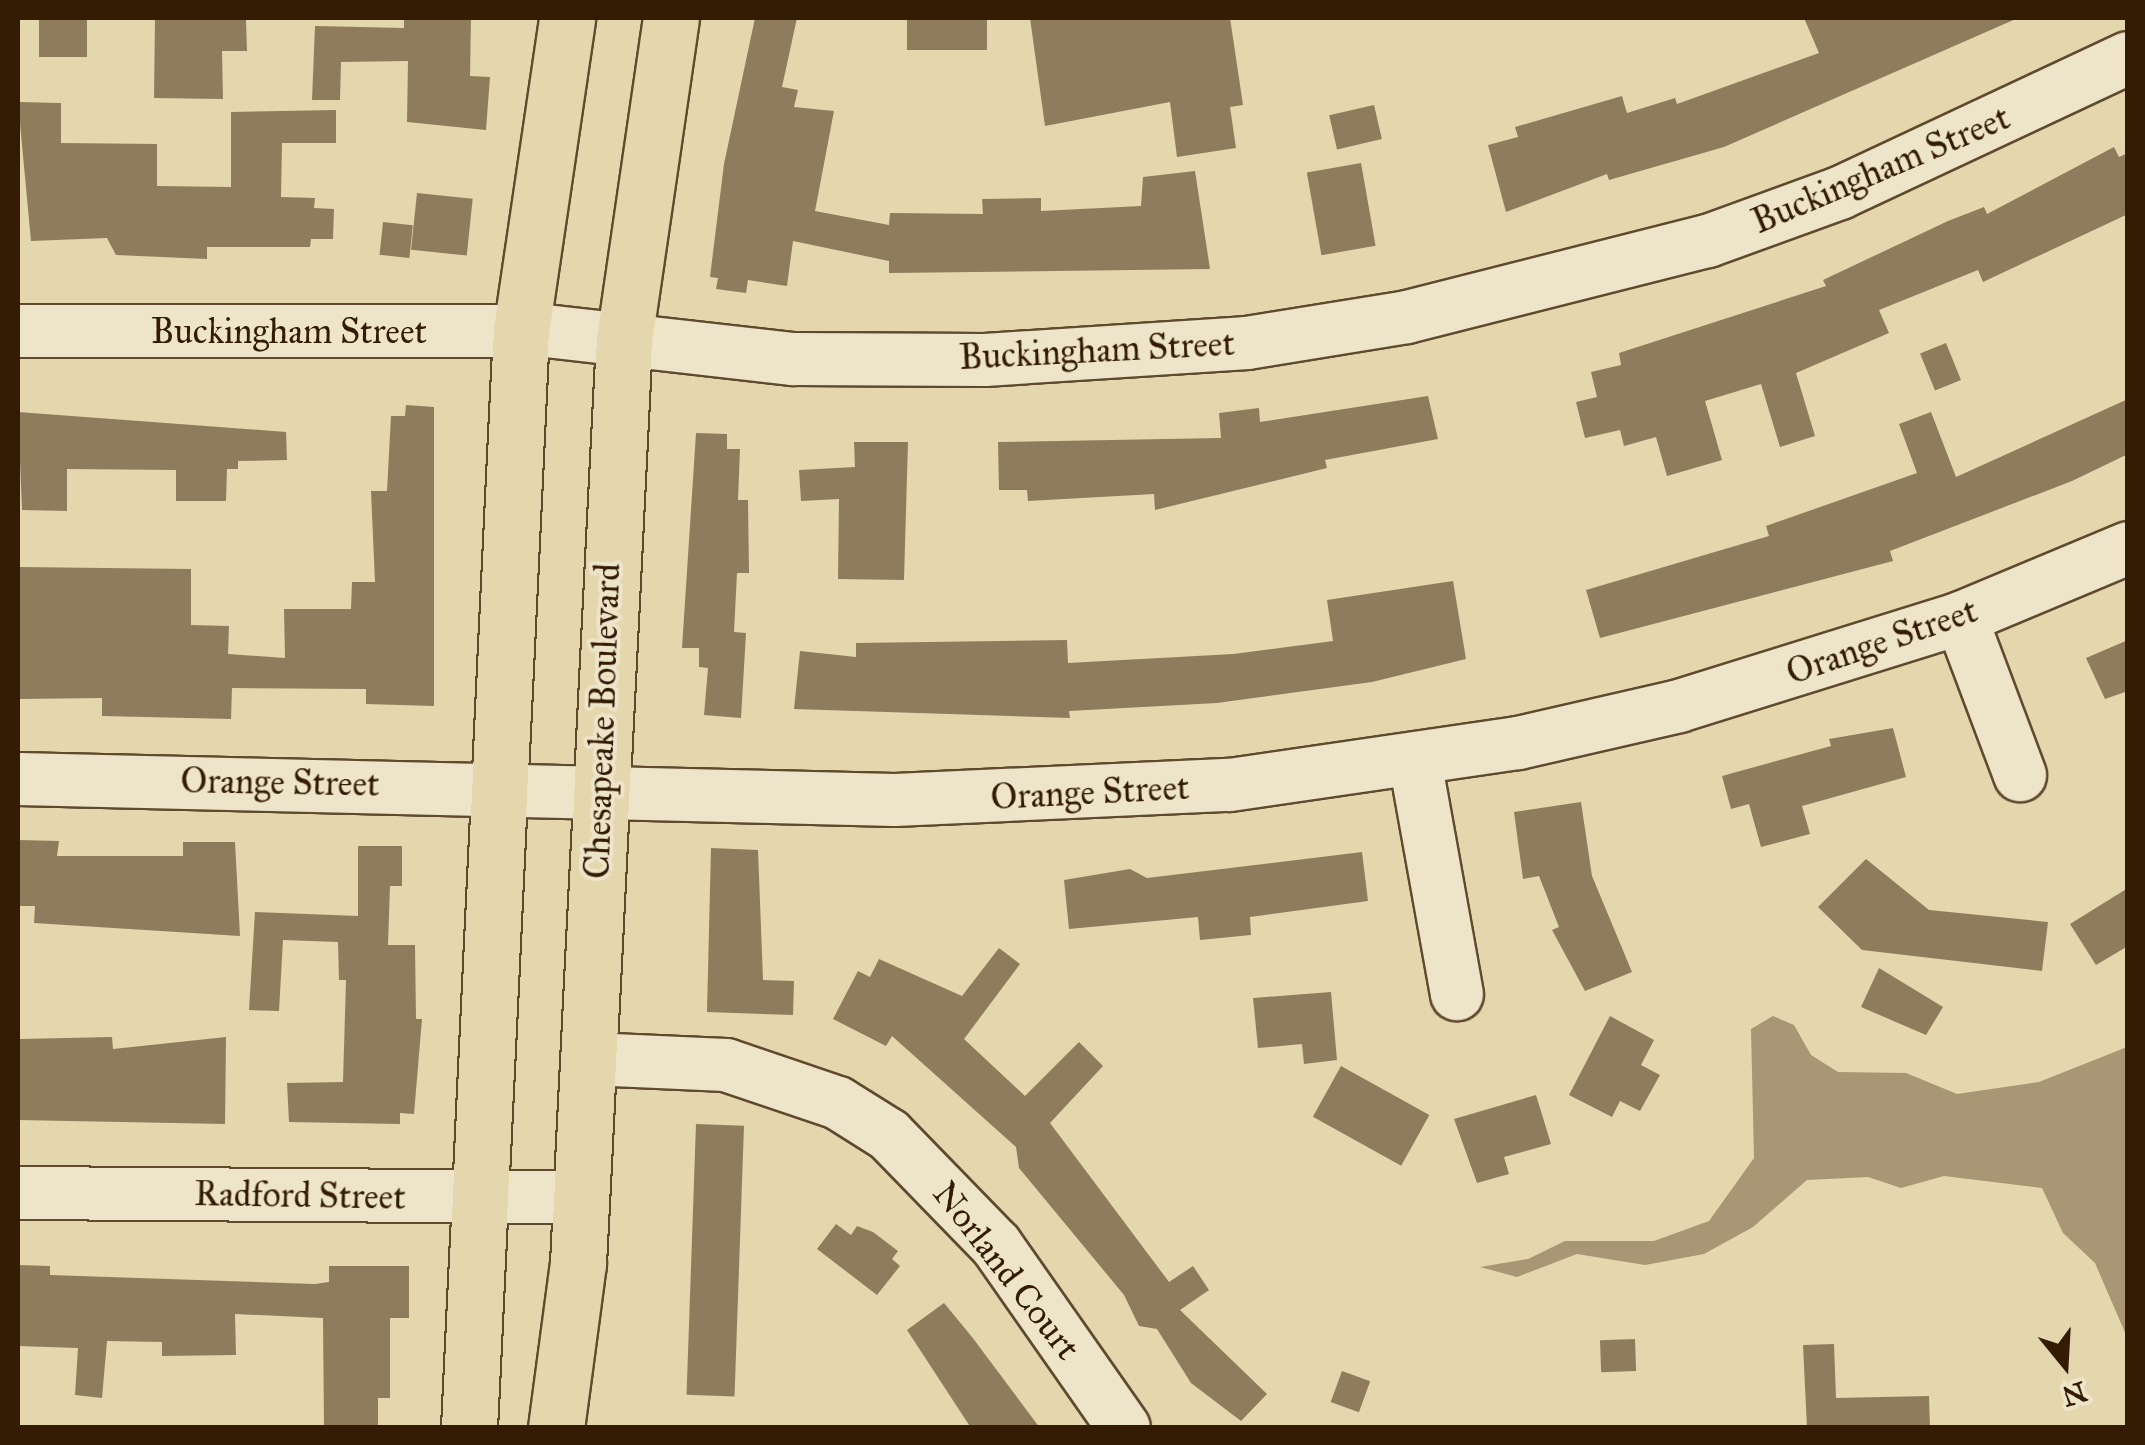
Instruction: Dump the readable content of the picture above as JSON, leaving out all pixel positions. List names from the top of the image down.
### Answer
{
  "streets": {
    "main road": ["Chesapeake Boulevard"],
    "street": [
      "Buckingham Street",
      "Orange Street",
      "Radford Street",
      "Norland Court"
    ]
  },
  "crossings": [
    ["Buckingham Street", "Chesapeake Boulevard"],
    ["Orange Street", "Chesapeake Boulevard"],
    ["Chesapeake Boulevard", "Radford Street"],
    ["Chesapeake Boulevard", "Norland Court"]
  ],
  "north": "bottom"
}
